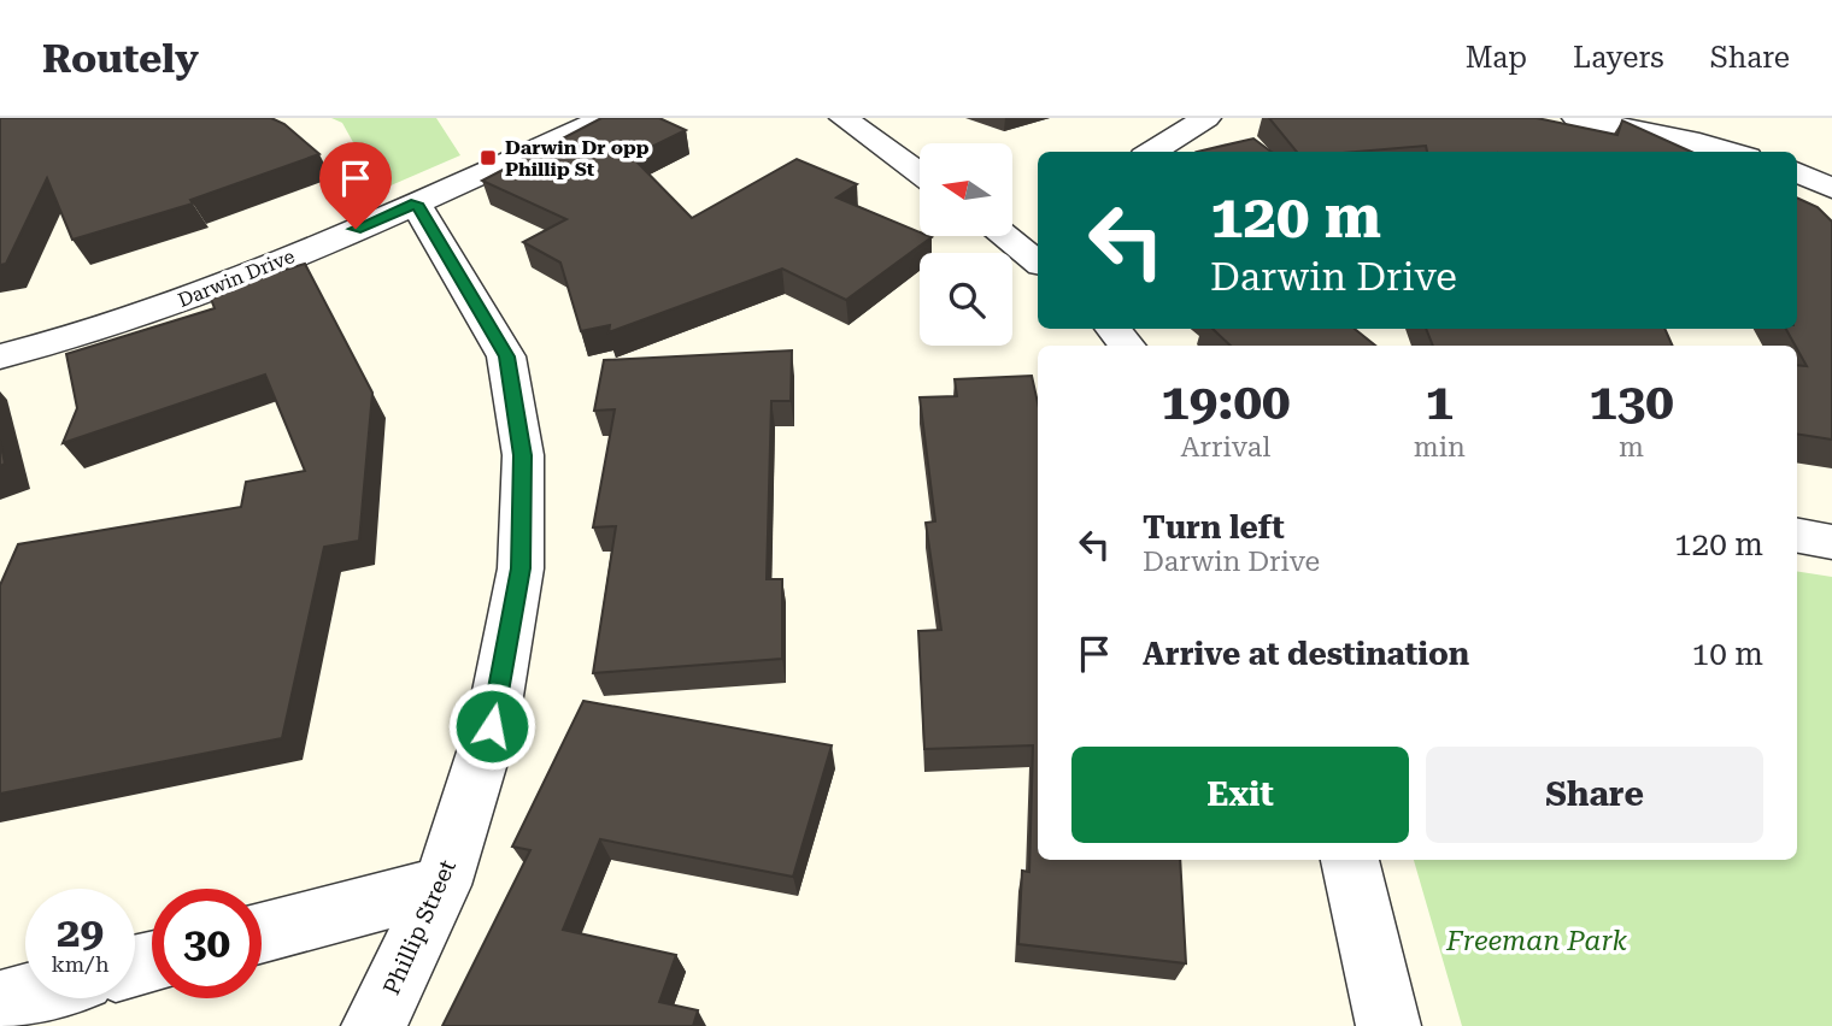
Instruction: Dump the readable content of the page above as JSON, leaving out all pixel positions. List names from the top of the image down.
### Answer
{
  "streets": {
    "street": ["Darwin Drive", "Phillip Street"]
  },
  "crossings": [
    ["Darwin Drive", "Phillip Street"]
  ],
  "parks": ["Freeman Park"],
  "places": {
    "transit": ["Darwin Dr opp Phillip St"]
  },
  "north": "left",
  "page": {
    "header": "Routely",
    "nav": ["Map", "Layers", "Share"],
    "turn": ["120 m", "Darwin Drive"],
    "eta": [
      "19:00",
      "Arrival",
      "1",
      "min",
      "130",
      "m"
    ],
    "list": [
      {
        "name": "Turn left",
        "note": "Darwin Drive",
        "value": "120 m"
      },
      {
        "name": "Arrive at destination",
        "value": "10 m"
      }
    ],
    "buttons": ["Exit", "Share"],
    "speed": "29 km/h",
    "limit": "30"
  }
}
